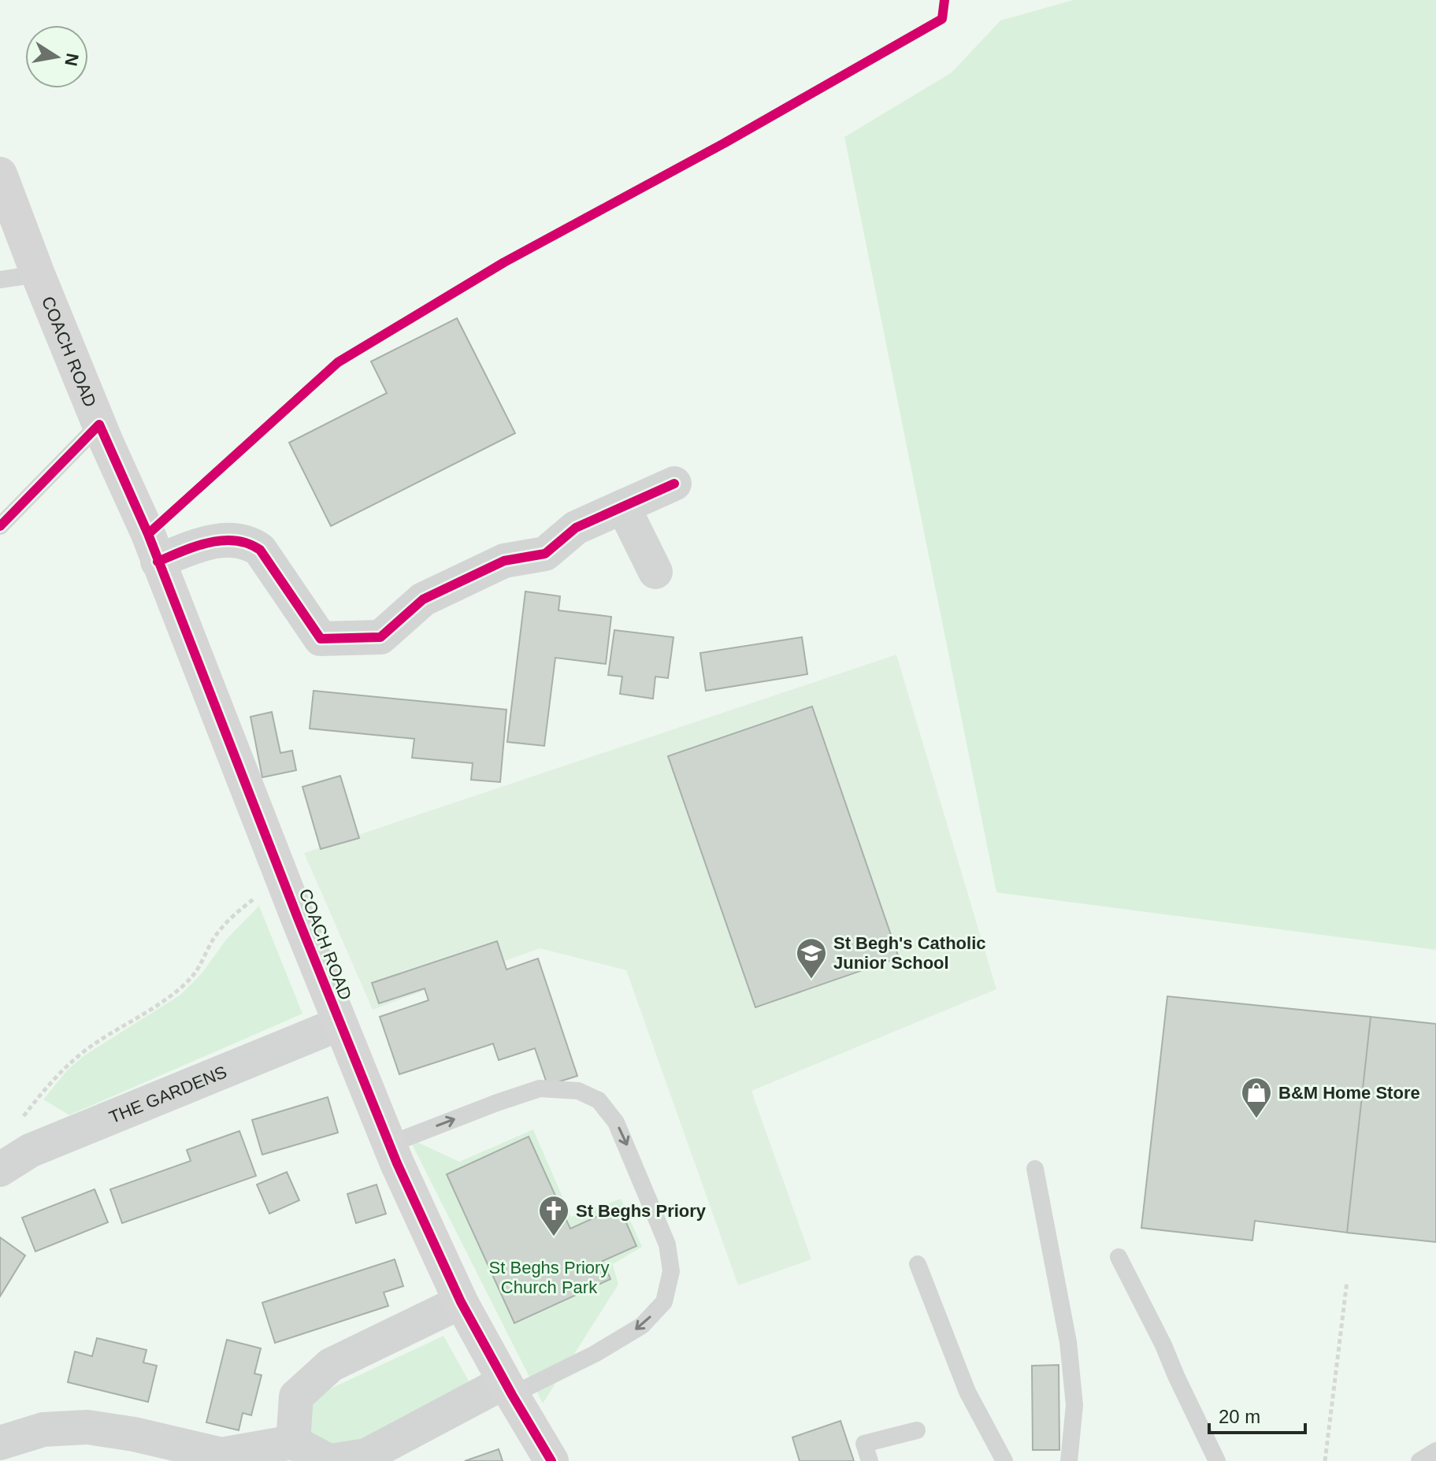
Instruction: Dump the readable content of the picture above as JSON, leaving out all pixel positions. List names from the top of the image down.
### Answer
{
  "streets": {
    "street": ["COACH ROAD", "THE GARDENS"]
  },
  "crossings": [
    ["COACH ROAD", "THE GARDENS"]
  ],
  "parks": ["St Beghs Priory Church Park"],
  "places": {
    "school or university": ["St Begh's Catholic Junior School"],
    "shop": ["B&M Home Store"],
    "church": ["St Beghs Priory"]
  },
  "scale_bar": "20 m",
  "north": "right"
}
